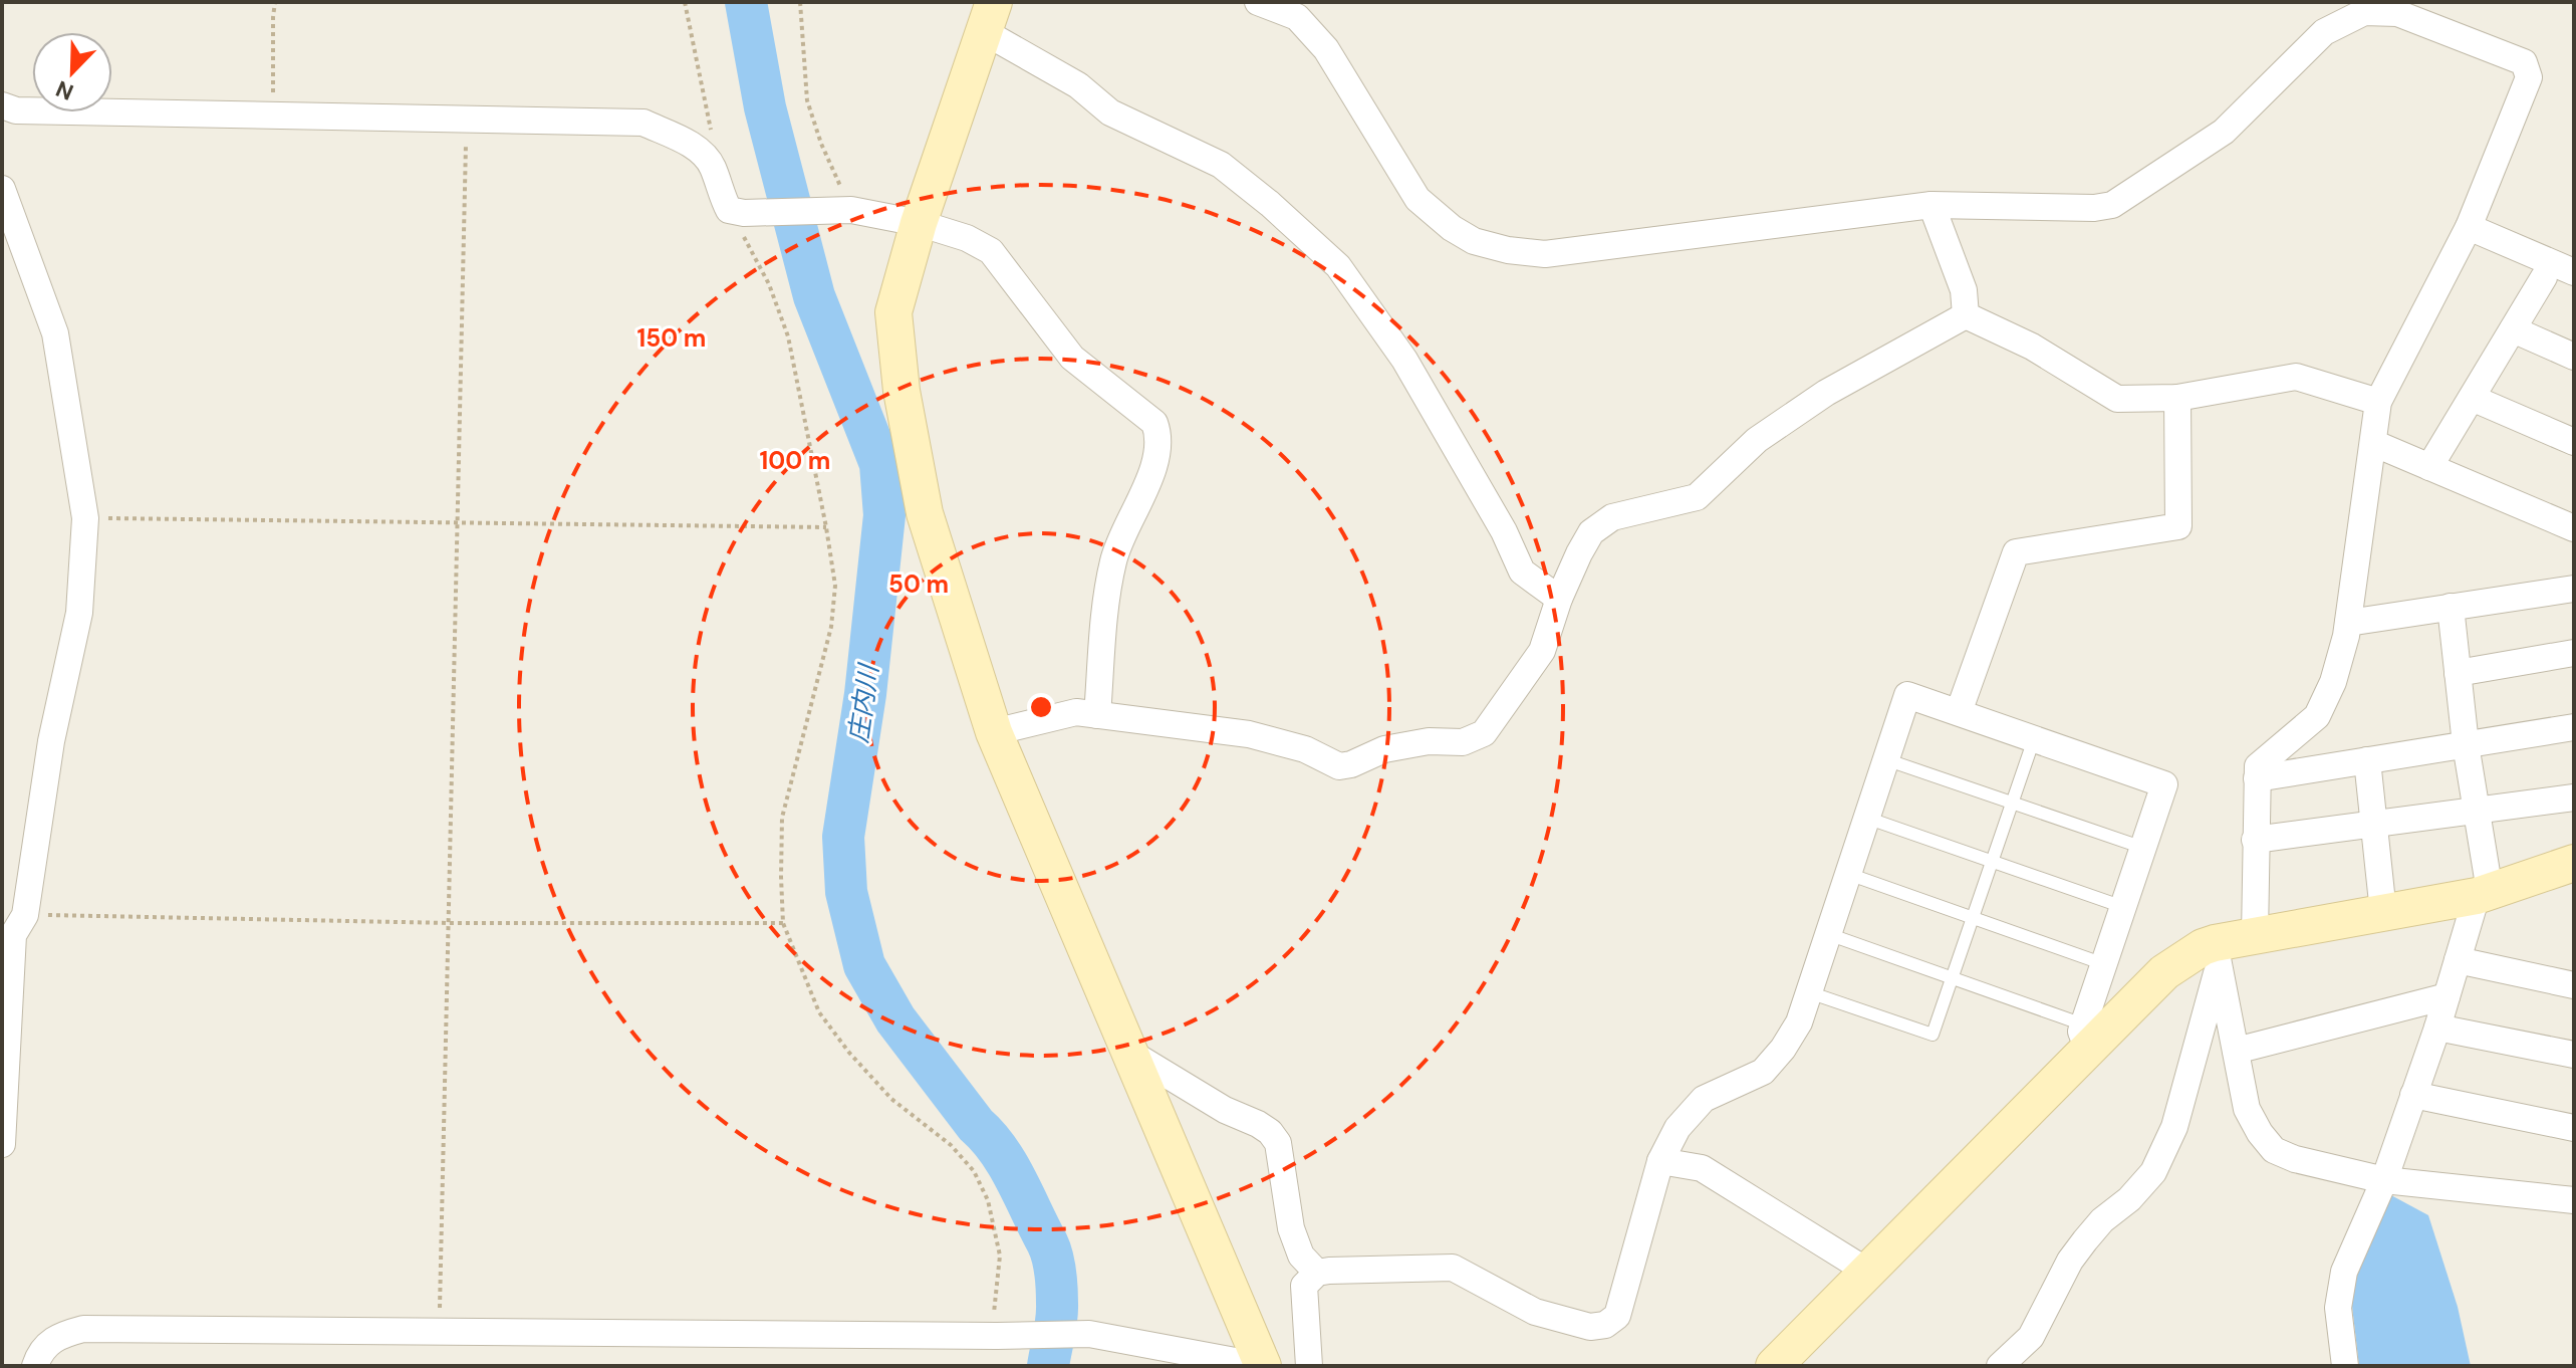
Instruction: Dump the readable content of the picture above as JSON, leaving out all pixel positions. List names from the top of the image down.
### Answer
{
  "water": ["庄内川"],
  "north": "bottom left",
  "rings": ["150 m", "100 m", "50 m"]
}
